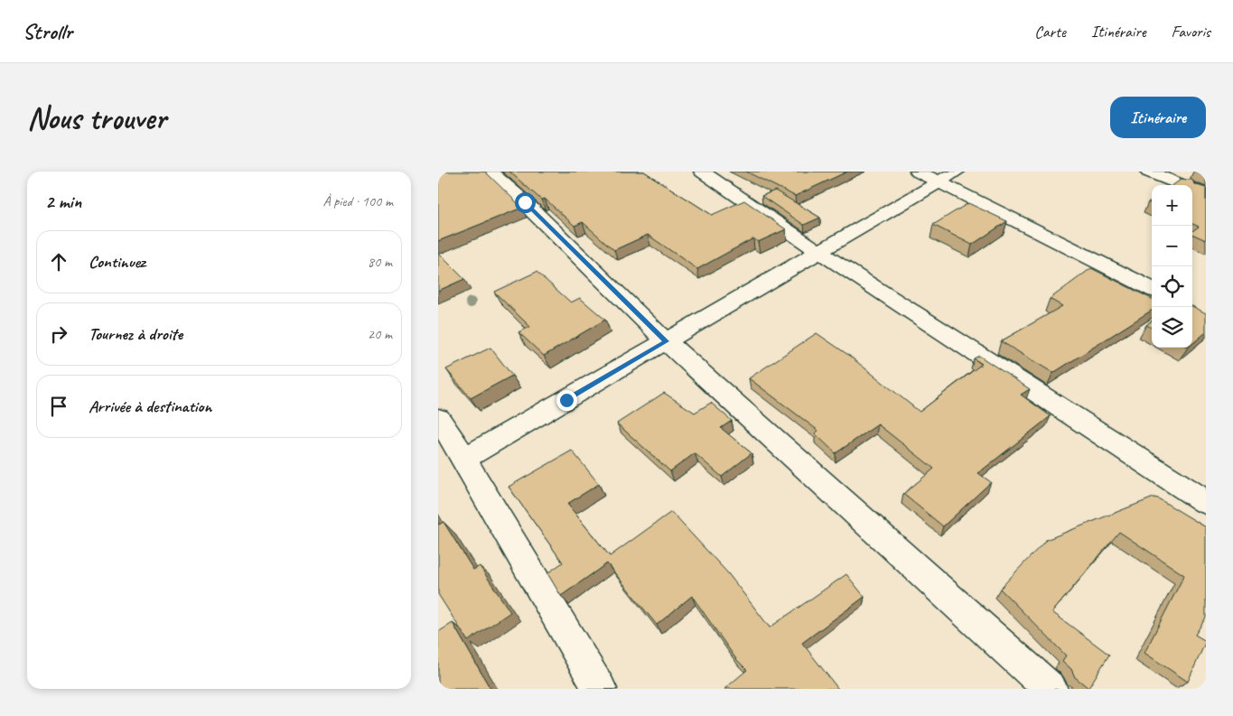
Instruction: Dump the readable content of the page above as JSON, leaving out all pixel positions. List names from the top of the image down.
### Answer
{
  "page": {
    "header": "Strollr",
    "nav": ["Carte", "Itinéraire", "Favoris"],
    "buttons": "Itinéraire",
    "title": "Nous trouver",
    "heading": ["2 min", "À pied · 100 m"],
    "map_buttons": ["+", "−"],
    "list": [
      ["Continuez", "80 m"],
      ["Tournez à droite", "20 m"],
      "Arrivée à destination"
    ]
  }
}
